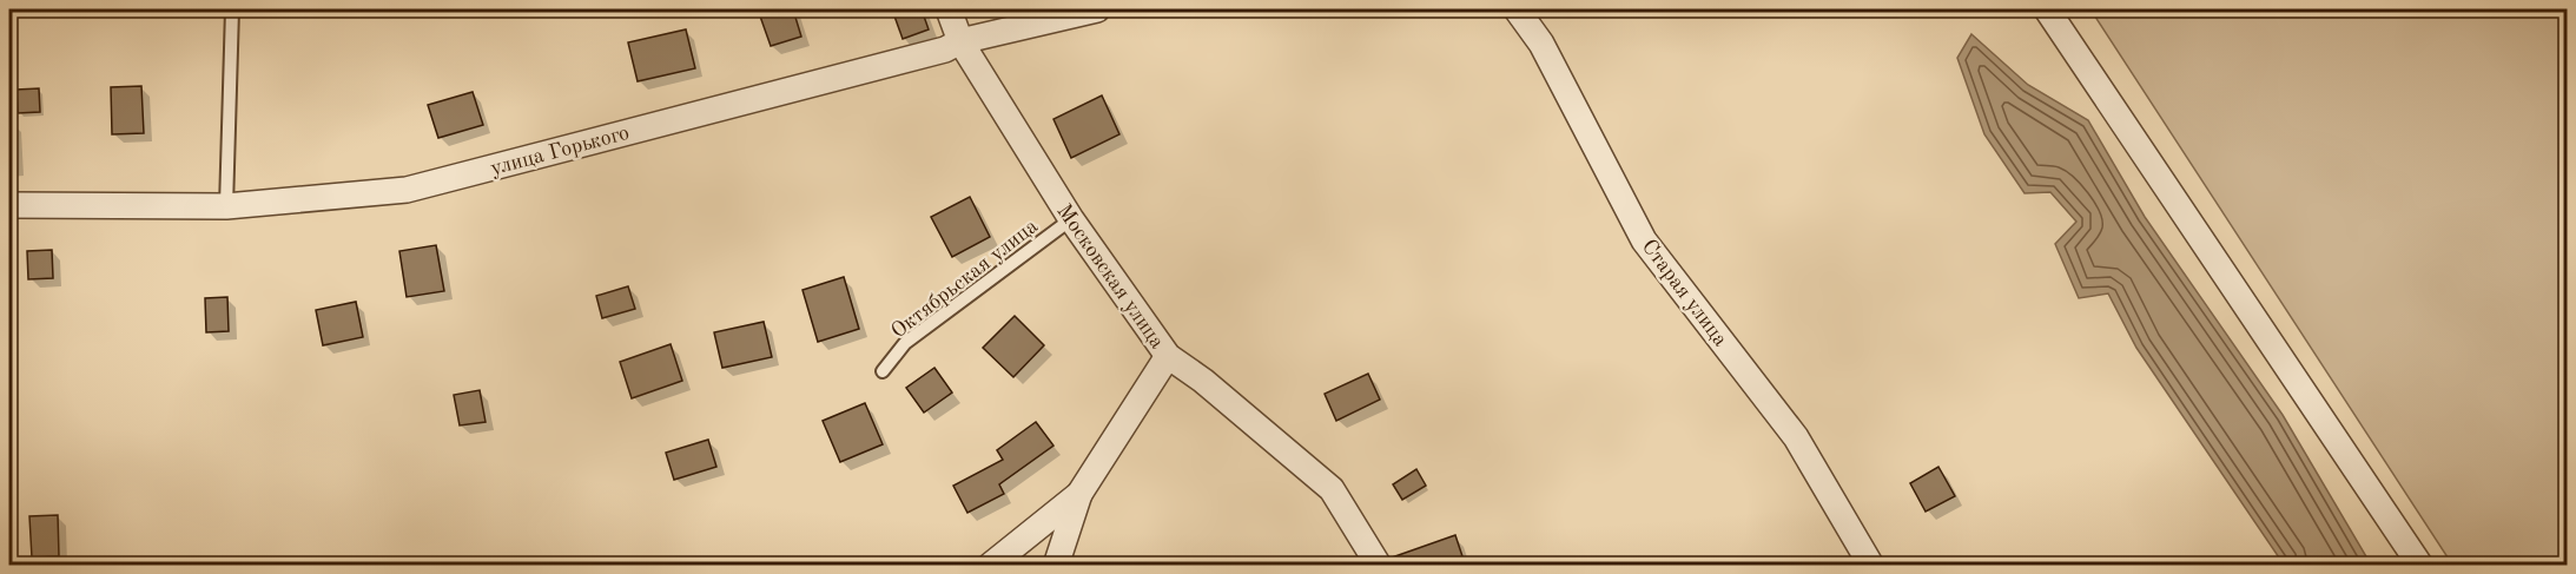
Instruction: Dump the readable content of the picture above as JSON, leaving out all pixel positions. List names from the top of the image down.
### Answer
{
  "streets": {
    "street": ["улица Горького", "Московская улица", "Старая улица"],
    "lane": ["Октябрьская улица"]
  },
  "crossings": [
    ["улица Горького", "Московская улица"],
    ["Московская улица", "Октябрьская улица"]
  ]
}
